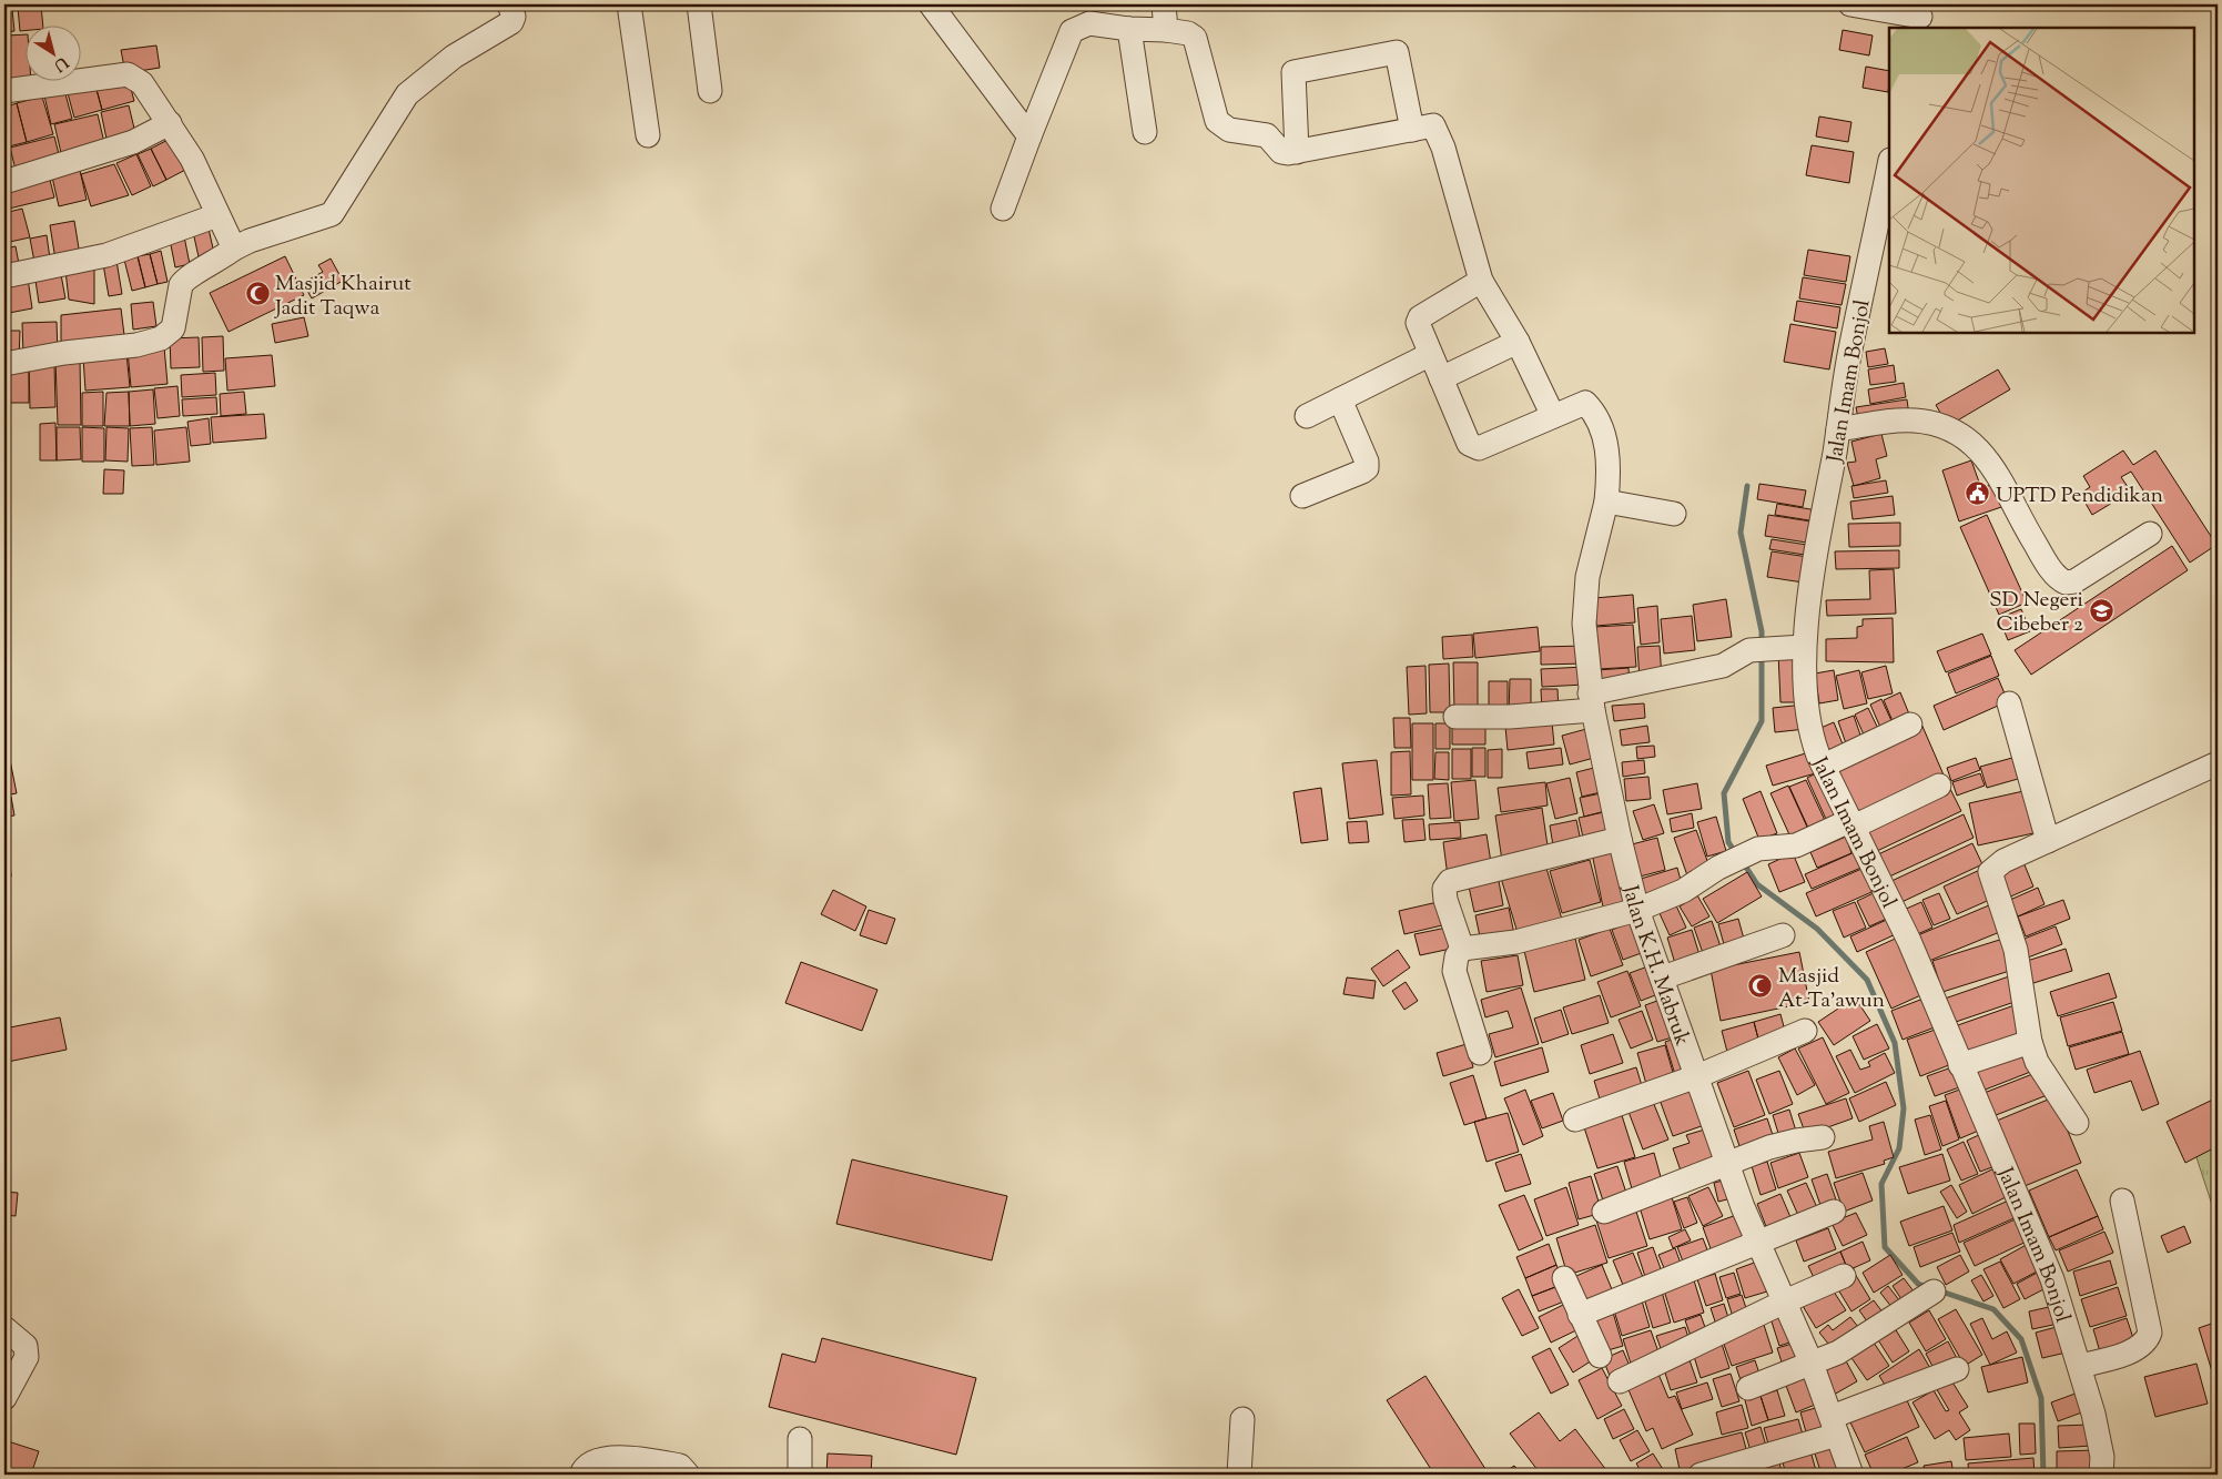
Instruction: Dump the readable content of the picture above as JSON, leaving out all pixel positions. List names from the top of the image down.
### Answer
{
  "streets": {
    "street": ["Jalan Imam Bonjol", "Jalan K.H. Mabruk"]
  },
  "places": {
    "mosque": ["Masjid Khairut Jadit Taqwa", "Masjid At-Ta'awun"],
    "public building": ["UPTD Pendidikan"],
    "school or university": ["SD Negeri Cibeber 2"]
  },
  "north": "bottom right"
}
